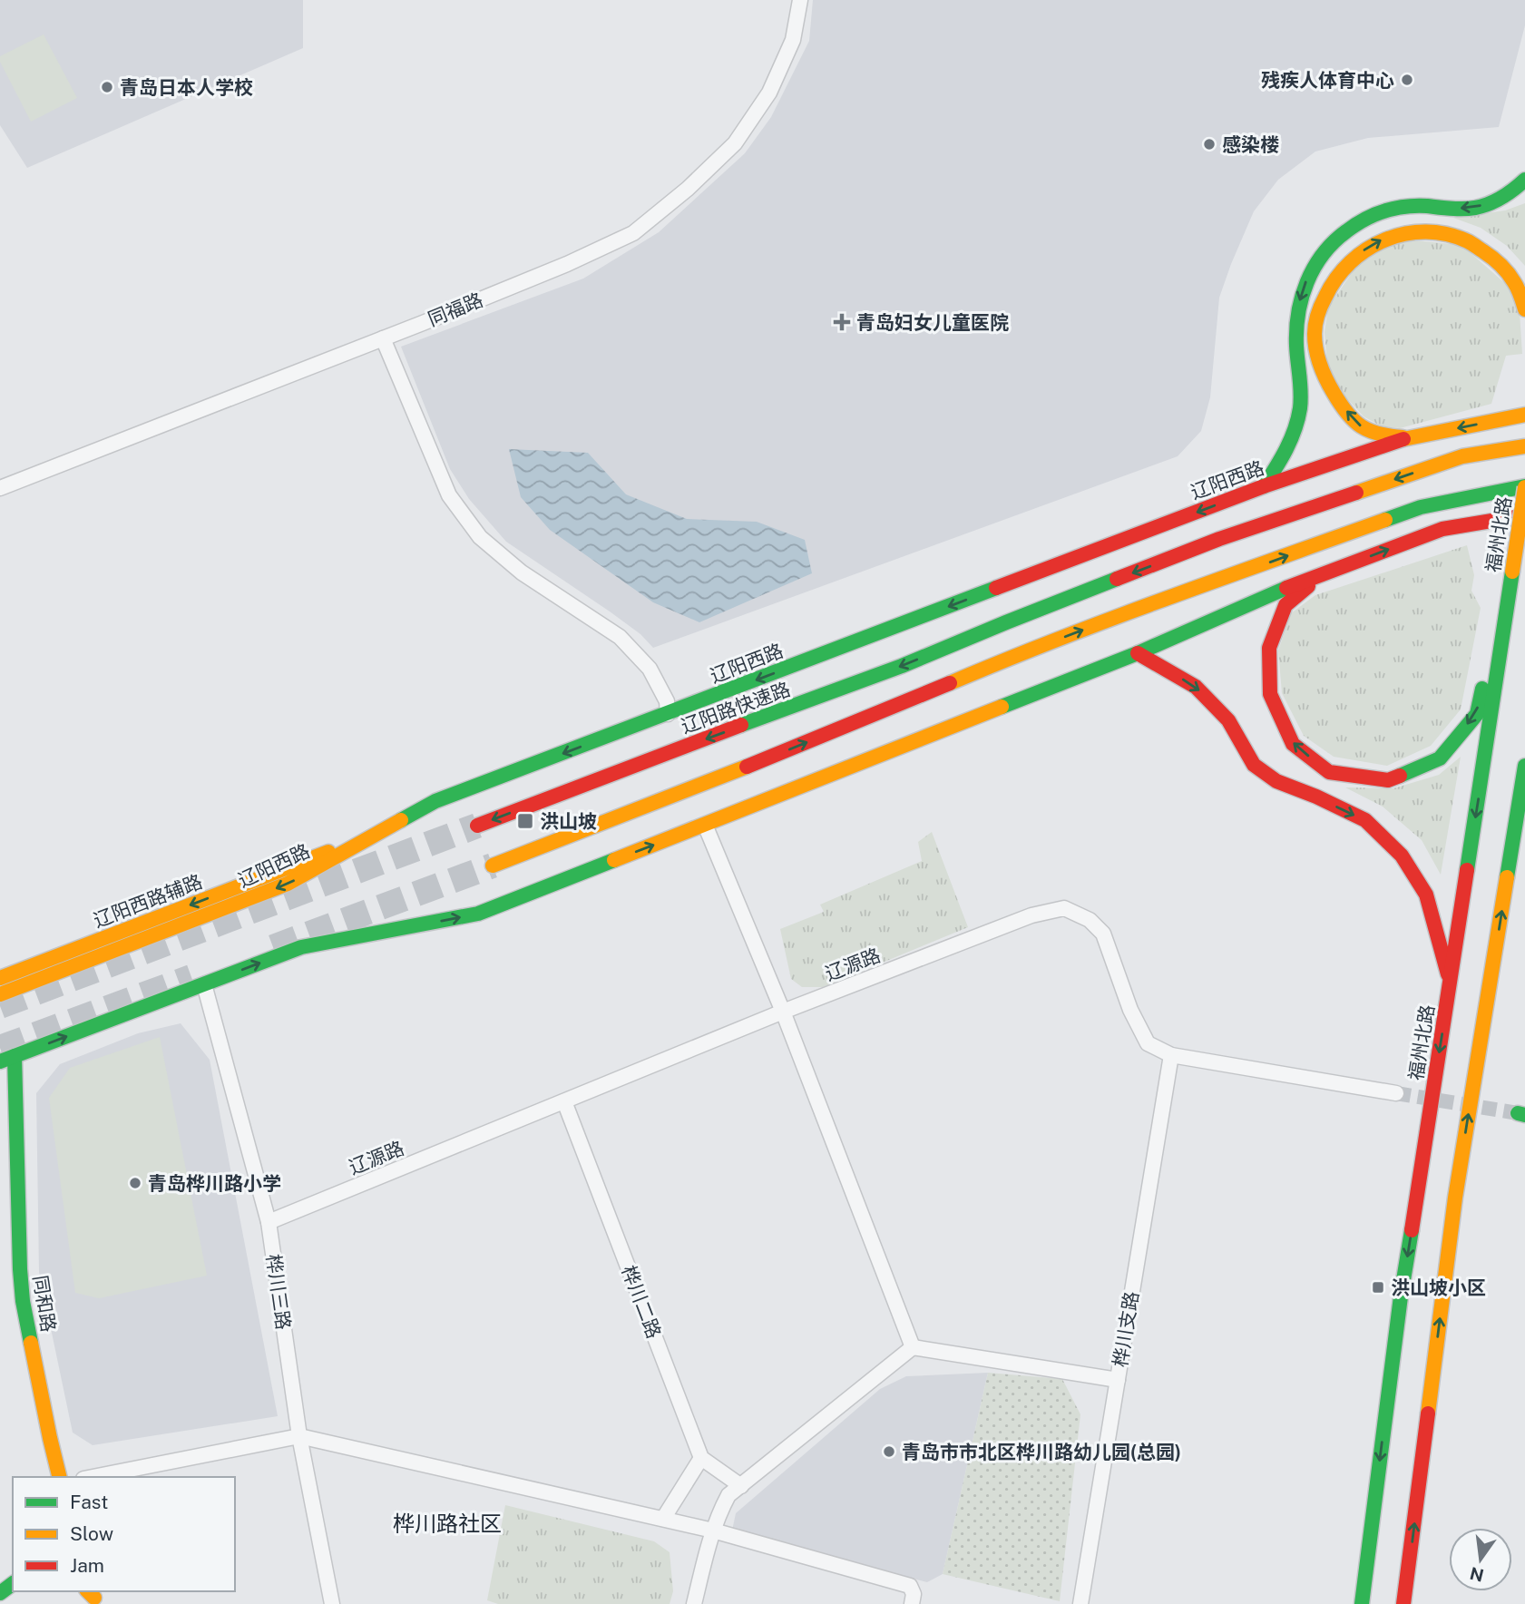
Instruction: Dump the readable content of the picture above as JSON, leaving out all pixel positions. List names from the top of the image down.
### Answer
{
  "streets": {
    "main road": [
      "辽阳西路",
      "福州北路",
      "辽阳路快速路",
      "辽阳西路辅路",
      "同和路"
    ],
    "street": [
      "同福路",
      "辽源路",
      "桦川三路",
      "桦川二路",
      "桦川支路"
    ]
  },
  "crossings": [
    ["辽阳西路", "辽阳西路辅路"],
    ["辽源路", "桦川三路"],
    ["辽源路", "桦川二路"],
    ["辽源路", "桦川支路"]
  ],
  "districts": ["桦川路社区"],
  "places": {
    "other": [
      "残疾人体育中心",
      "青岛日本人学校",
      "感染楼",
      "青岛桦川路小学",
      "青岛市市北区桦川路幼儿园(总园)"
    ],
    "health": ["青岛妇女儿童医院"],
    "transit": ["洪山坡", "洪山坡小区"]
  },
  "legend": ["Fast", "Slow", "Jam"],
  "north": "bottom"
}
